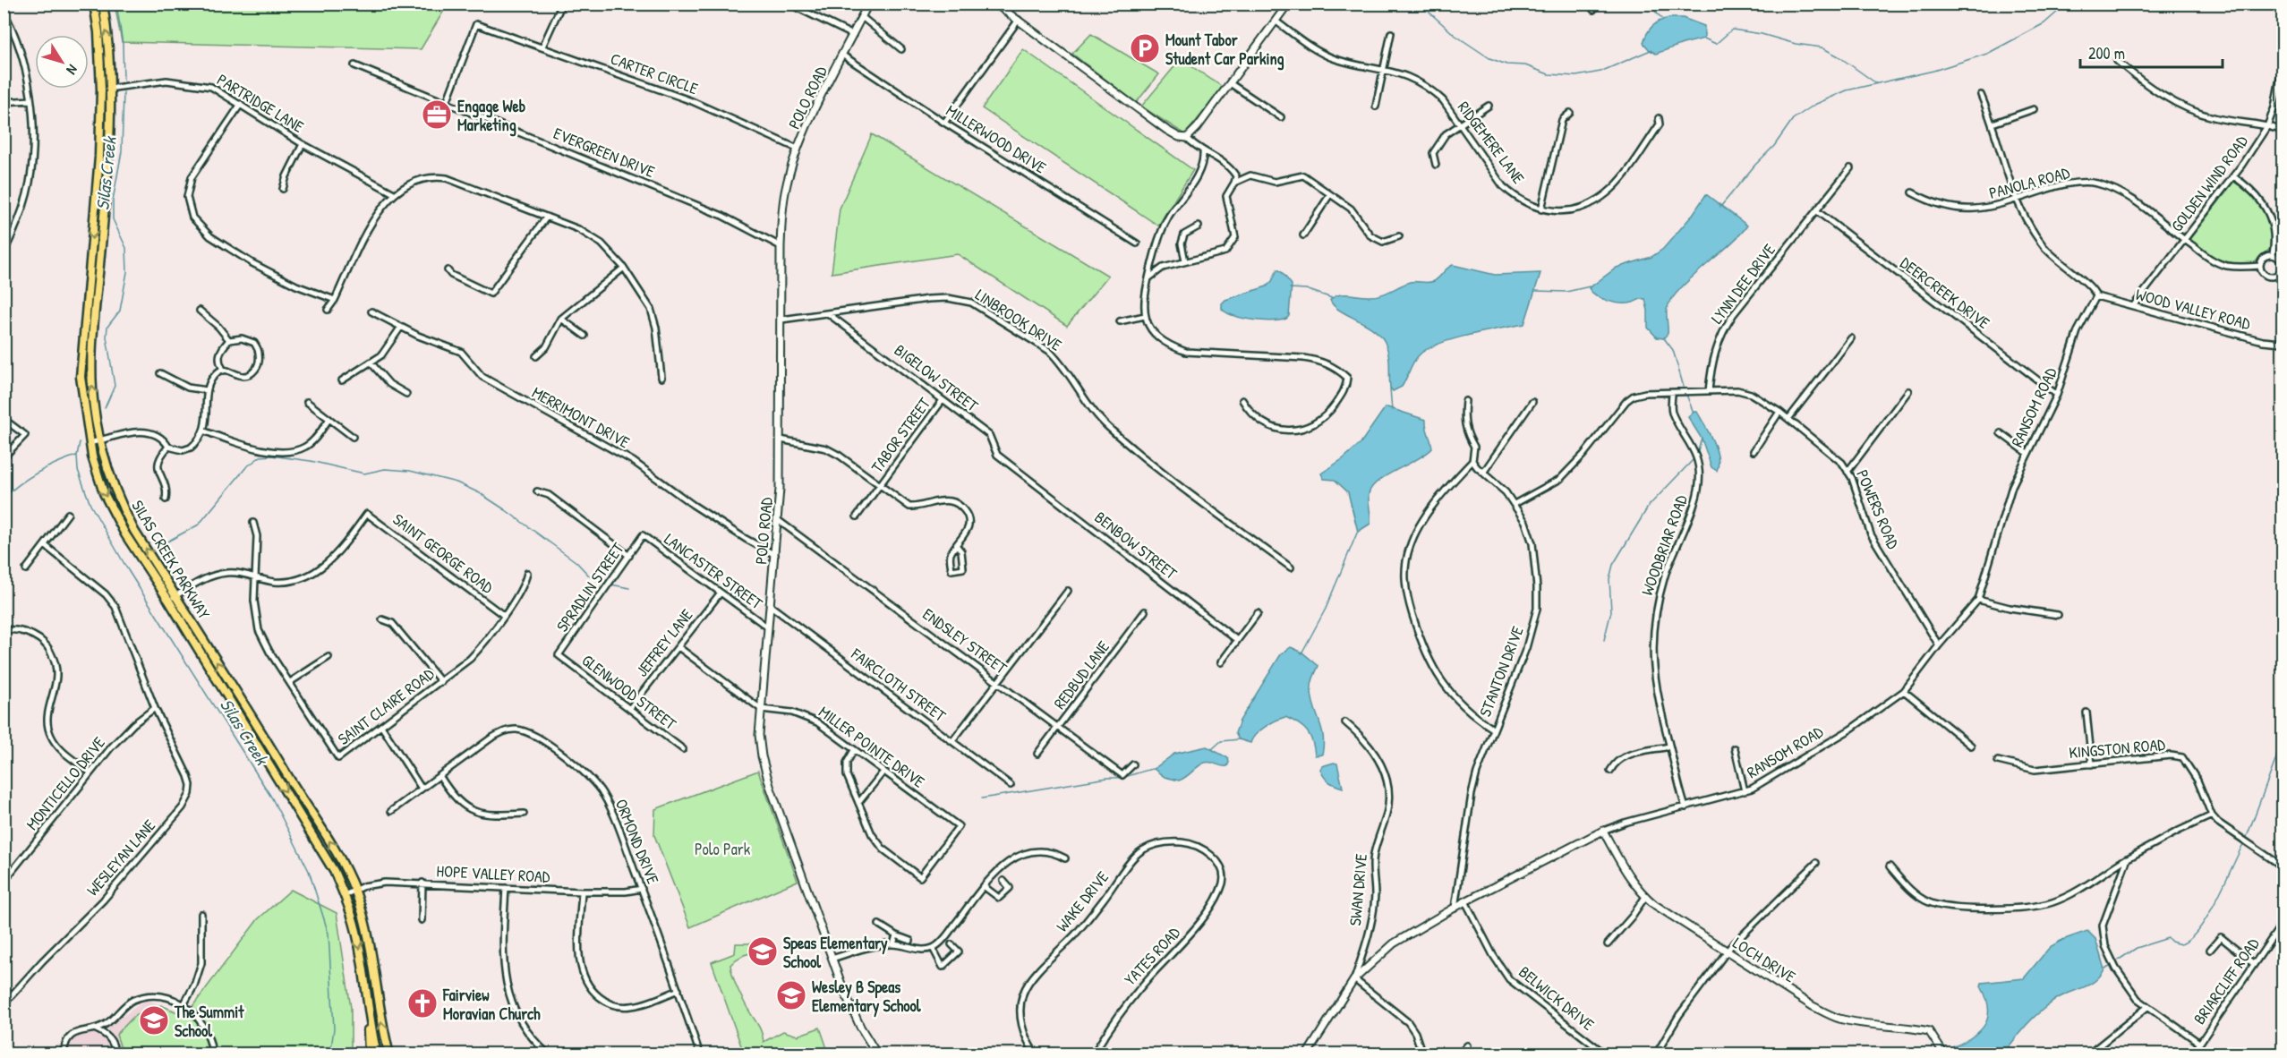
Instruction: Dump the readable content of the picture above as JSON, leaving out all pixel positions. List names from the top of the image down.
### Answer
{
  "streets": {
    "main road": ["SILAS CREEK PARKWAY"],
    "street": [
      "CARTER CIRCLE",
      "POLO ROAD",
      "PARTRIDGE LANE",
      "MILLERWOOD DRIVE",
      "RIDGEMERE LANE",
      "EVERGREEN DRIVE",
      "PANOLA ROAD",
      "GOLDEN WIND ROAD",
      "LYNN DEE DRIVE",
      "DEERCREEK DRIVE",
      "WOOD VALLEY ROAD",
      "LINBROOK DRIVE",
      "BIGELOW STREET",
      "RANSOM ROAD",
      "MERRIMONT DRIVE",
      "TABOR STREET",
      "POWERS ROAD",
      "BENBOW STREET",
      "WOODBRIAR ROAD",
      "SAINT GEORGE ROAD",
      "LANCASTER STREET",
      "SPRADLIN STREET",
      "ENDSLEY STREET",
      "JEFFREY LANE",
      "STANTON DRIVE",
      "REDBUD LANE",
      "FAIRCLOTH STREET",
      "GLENWOOD STREET",
      "SAINT CLAIRE ROAD",
      "MILLER POINTE DRIVE",
      "KINGSTON ROAD",
      "MONTICELLO DRIVE",
      "ORMOND DRIVE",
      "WESLEYAN LANE",
      "HOPE VALLEY ROAD",
      "SWAN DRIVE",
      "WAKE DRIVE",
      "YATES ROAD",
      "LOCH DRIVE",
      "BRIARCLIFF ROAD",
      "BELWICK DRIVE"
    ]
  },
  "crossings": [
    ["CARTER CIRCLE", "POLO ROAD"],
    ["CARTER CIRCLE", "EVERGREEN DRIVE"],
    ["POLO ROAD", "MILLERWOOD DRIVE"],
    ["POLO ROAD", "EVERGREEN DRIVE"],
    ["POLO ROAD", "LINBROOK DRIVE"],
    ["POLO ROAD", "MERRIMONT DRIVE"],
    ["POLO ROAD", "TABOR STREET"],
    ["POLO ROAD", "LANCASTER STREET"],
    ["POLO ROAD", "ENDSLEY STREET"],
    ["POLO ROAD", "FAIRCLOTH STREET"],
    ["POLO ROAD", "MILLER POINTE DRIVE"],
    ["PARTRIDGE LANE", "SILAS CREEK PARKWAY"],
    ["PANOLA ROAD", "GOLDEN WIND ROAD"],
    ["PANOLA ROAD", "WOOD VALLEY ROAD"],
    ["GOLDEN WIND ROAD", "WOOD VALLEY ROAD"],
    ["LYNN DEE DRIVE", "DEERCREEK DRIVE"],
    ["LYNN DEE DRIVE", "POWERS ROAD"],
    ["DEERCREEK DRIVE", "RANSOM ROAD"],
    ["WOOD VALLEY ROAD", "RANSOM ROAD"],
    ["LINBROOK DRIVE", "BIGELOW STREET"],
    ["BIGELOW STREET", "TABOR STREET"],
    ["BIGELOW STREET", "BENBOW STREET"],
    ["RANSOM ROAD", "POWERS ROAD"],
    ["RANSOM ROAD", "WOODBRIAR ROAD"],
    ["RANSOM ROAD", "STANTON DRIVE"],
    ["RANSOM ROAD", "SWAN DRIVE"],
    ["RANSOM ROAD", "LOCH DRIVE"],
    ["RANSOM ROAD", "BELWICK DRIVE"],
    ["SAINT GEORGE ROAD", "SAINT CLAIRE ROAD"],
    ["SILAS CREEK PARKWAY", "HOPE VALLEY ROAD"],
    ["LANCASTER STREET", "SPRADLIN STREET"],
    ["LANCASTER STREET", "JEFFREY LANE"],
    ["SPRADLIN STREET", "GLENWOOD STREET"],
    ["ENDSLEY STREET", "REDBUD LANE"],
    ["JEFFREY LANE", "GLENWOOD STREET"],
    ["MONTICELLO DRIVE", "WESLEYAN LANE"],
    ["ORMOND DRIVE", "HOPE VALLEY ROAD"],
    ["WAKE DRIVE", "YATES ROAD"]
  ],
  "water": ["Silas Creek"],
  "parks": ["Polo Park"],
  "places": {
    "parking": ["Mount Tabor Student Car Parking"],
    "office": ["Engage Web Marketing"],
    "school or university": ["Speas Elementary School", "Wesley B Speas Elementary School", "The Summit School"],
    "church": ["Fairview Moravian Church"]
  },
  "scale_bar": "200 m",
  "north": "bottom right"
}
